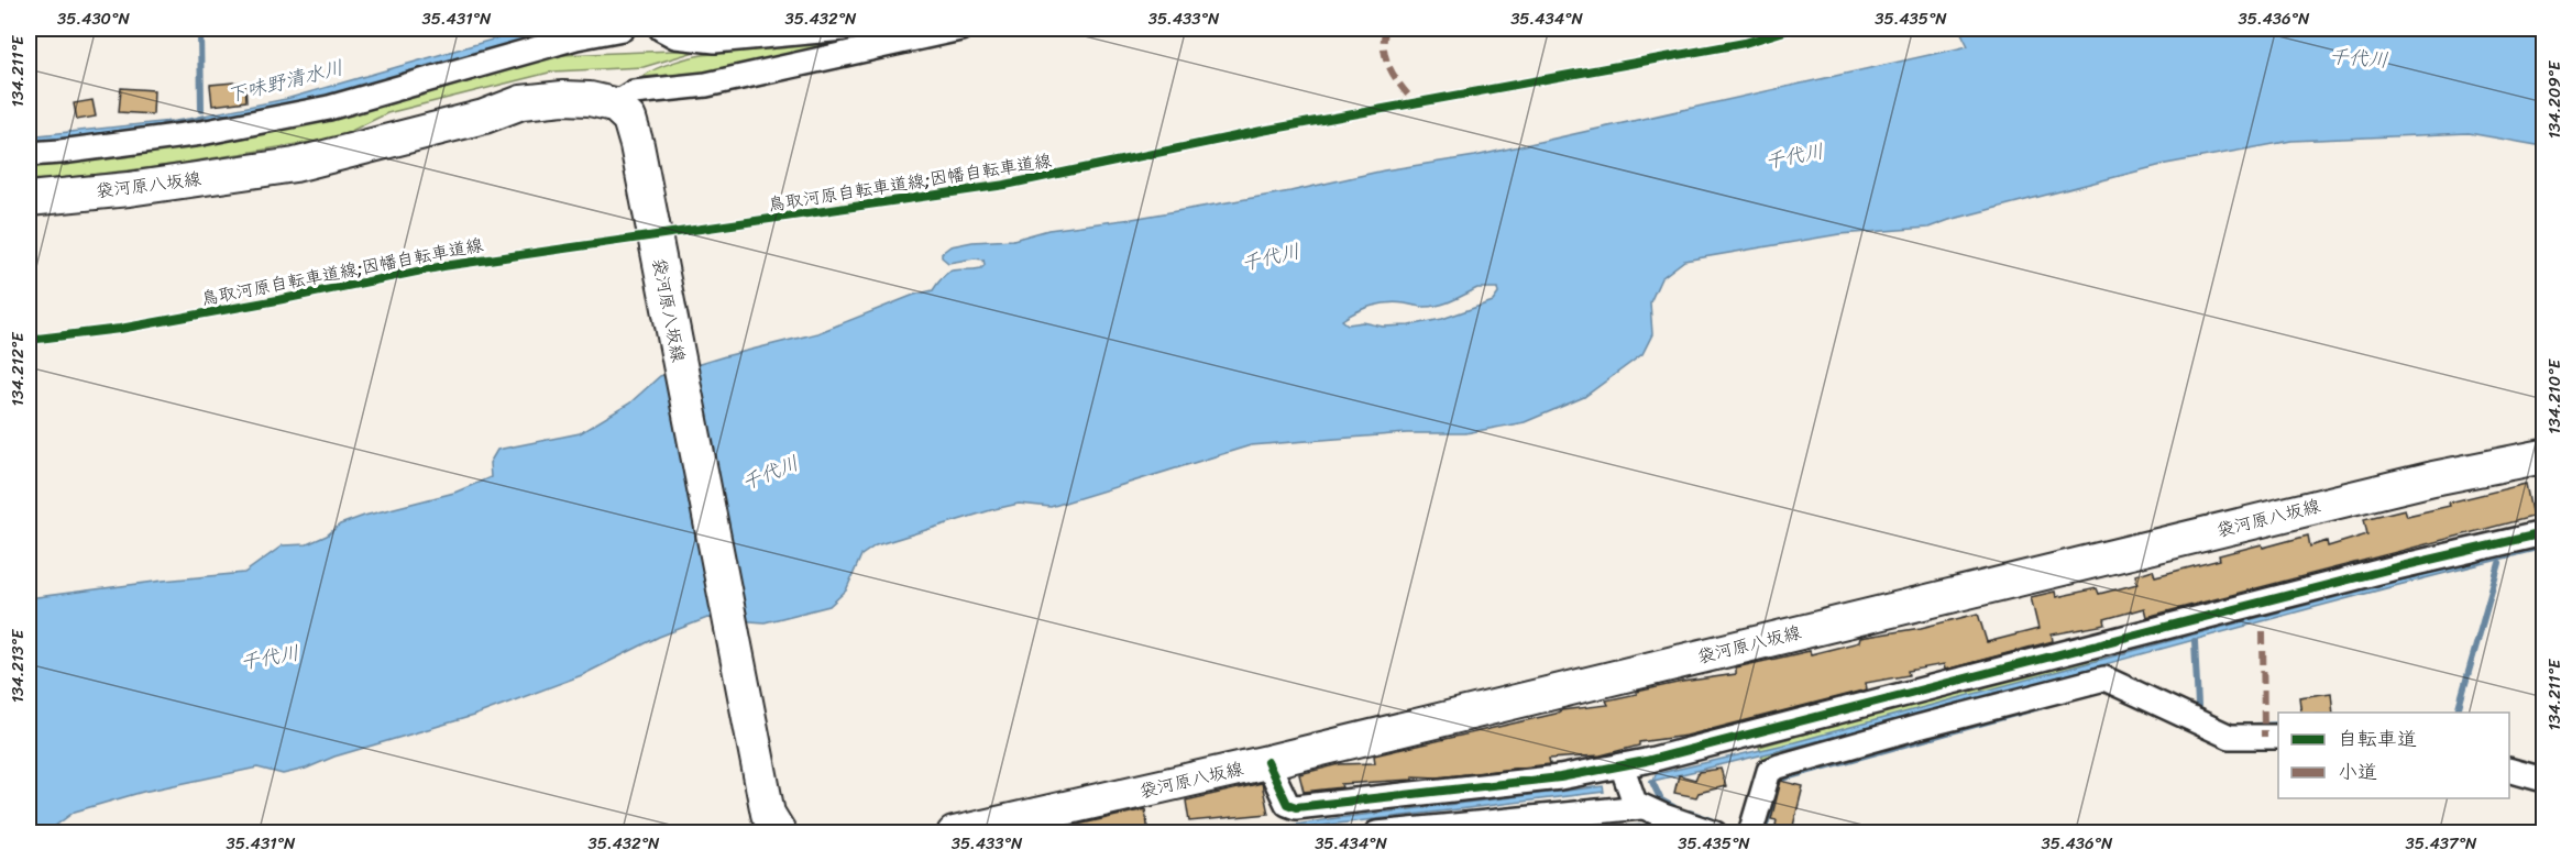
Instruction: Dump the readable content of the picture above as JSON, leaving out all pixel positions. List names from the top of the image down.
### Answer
{
  "streets": {
    "main road": ["袋河原八坂線"],
    "cycle path": ["鳥取河原自転車道線;因幡自転車道線"]
  },
  "water": ["千代川", "下味野清水川"],
  "legend": ["自転車道", "小道"],
  "coordinates": [
    "35.430°N",
    "35.431°N",
    "35.432°N",
    "35.433°N",
    "35.434°N",
    "35.435°N",
    "35.436°N",
    "134.211°E",
    "134.209°E",
    "134.212°E",
    "134.210°E",
    "134.213°E",
    "35.437°N"
  ]
}
